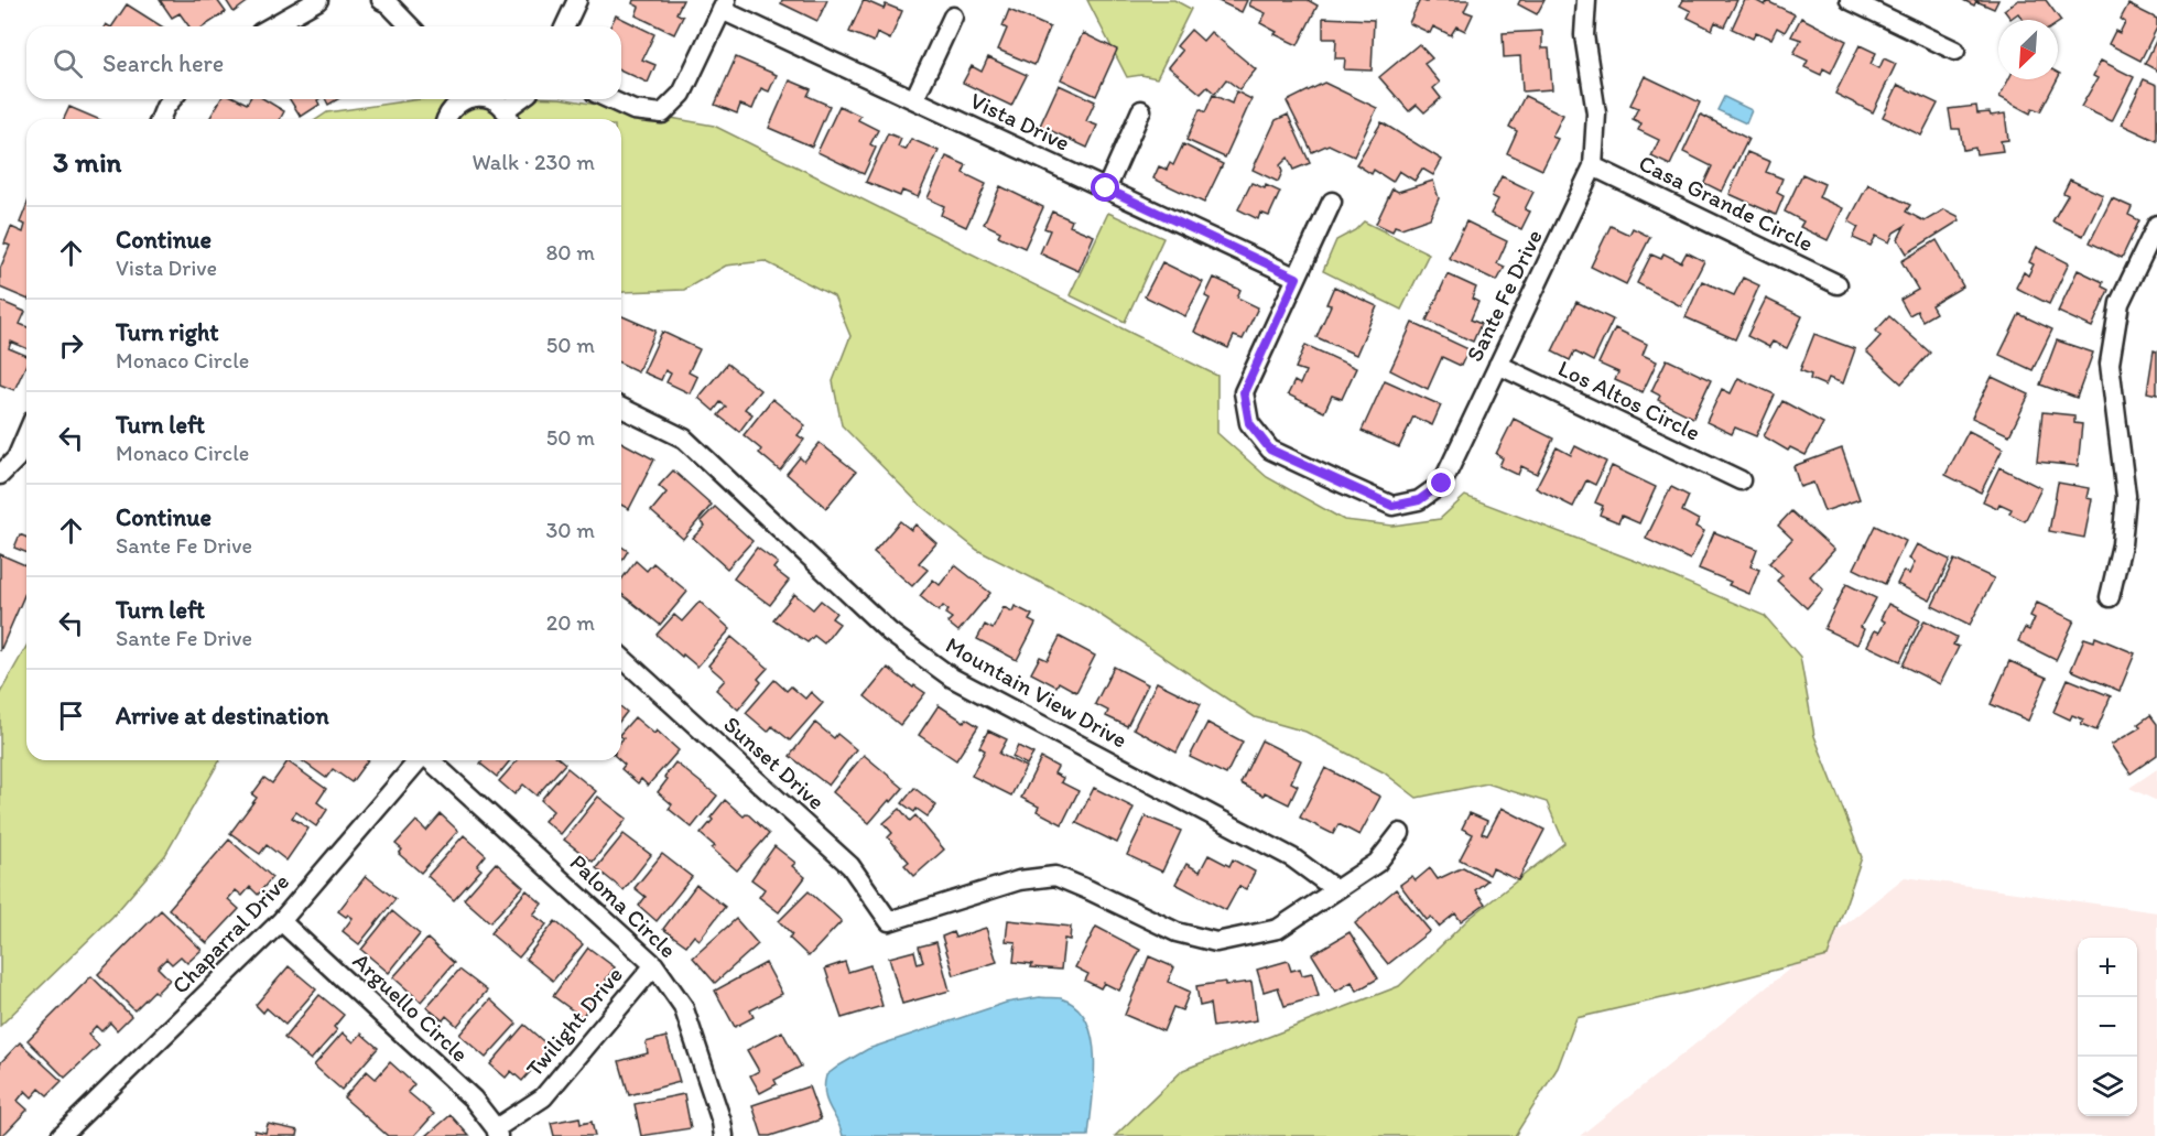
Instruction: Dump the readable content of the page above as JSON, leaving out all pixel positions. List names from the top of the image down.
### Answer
{
  "streets": {
    "street": [
      "Vista Drive",
      "Casa Grande Circle",
      "Sante Fe Drive",
      "Los Altos Circle",
      "Mountain View Drive",
      "Sunset Drive",
      "Paloma Circle",
      "Chaparral Drive",
      "Arguello Circle",
      "Twilight Drive"
    ]
  },
  "crossings": [
    ["Vista Drive", "Sante Fe Drive"],
    ["Casa Grande Circle", "Sante Fe Drive"],
    ["Sante Fe Drive", "Los Altos Circle"],
    ["Mountain View Drive", "Sunset Drive"],
    ["Paloma Circle", "Twilight Drive"],
    ["Chaparral Drive", "Arguello Circle"],
    ["Arguello Circle", "Twilight Drive"]
  ],
  "north": "bottom left",
  "page": {
    "search": "Search here",
    "heading": ["3 min", "Walk · 230 m"],
    "list": [
      ["Continue", "Vista Drive", "80 m"],
      ["Turn right", "Monaco Circle", "50 m"],
      ["Turn left", "Monaco Circle", "50 m"],
      ["Continue", "Sante Fe Drive", "30 m"],
      ["Turn left", "Sante Fe Drive", "20 m"],
      "Arrive at destination"
    ],
    "map_buttons": ["+", "−"]
  }
}
